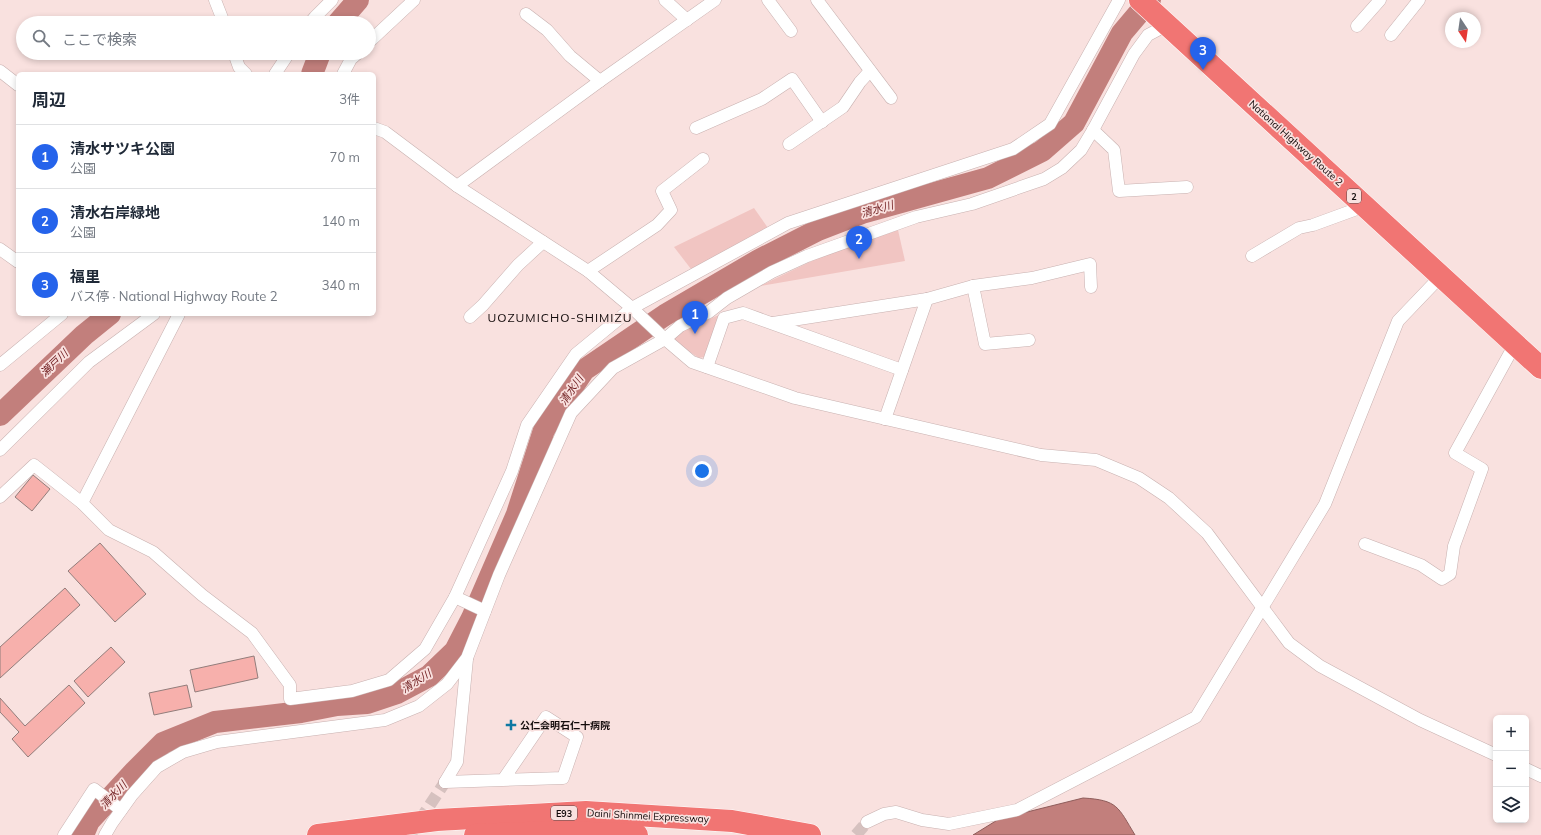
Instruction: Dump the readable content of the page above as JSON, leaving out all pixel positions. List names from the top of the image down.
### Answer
{
  "streets": {
    "highway": [
      "National Highway Route 2",
      "2",
      "E93",
      "Daini Shinmei Expressway"
    ]
  },
  "districts": ["UOZUMICHO-SHIMIZU"],
  "water": ["清水川", "瀬戸川"],
  "places": {
    "health": ["公仁会明石仁十病院"]
  },
  "north": "bottom",
  "page": {
    "search": "ここで検索",
    "pins": ["3", "2", "1"],
    "heading": ["周辺", "3件"],
    "list": [
      {
        "mark": "1",
        "name": "清水サツキ公園",
        "note": "公園",
        "value": "70 m"
      },
      {
        "mark": "2",
        "name": "清水右岸緑地",
        "note": "公園",
        "value": "140 m"
      },
      {
        "mark": "3",
        "name": "福里",
        "note": "バス停 · National Highway Route 2",
        "value": "340 m"
      }
    ],
    "map_buttons": ["+", "−"]
  }
}
